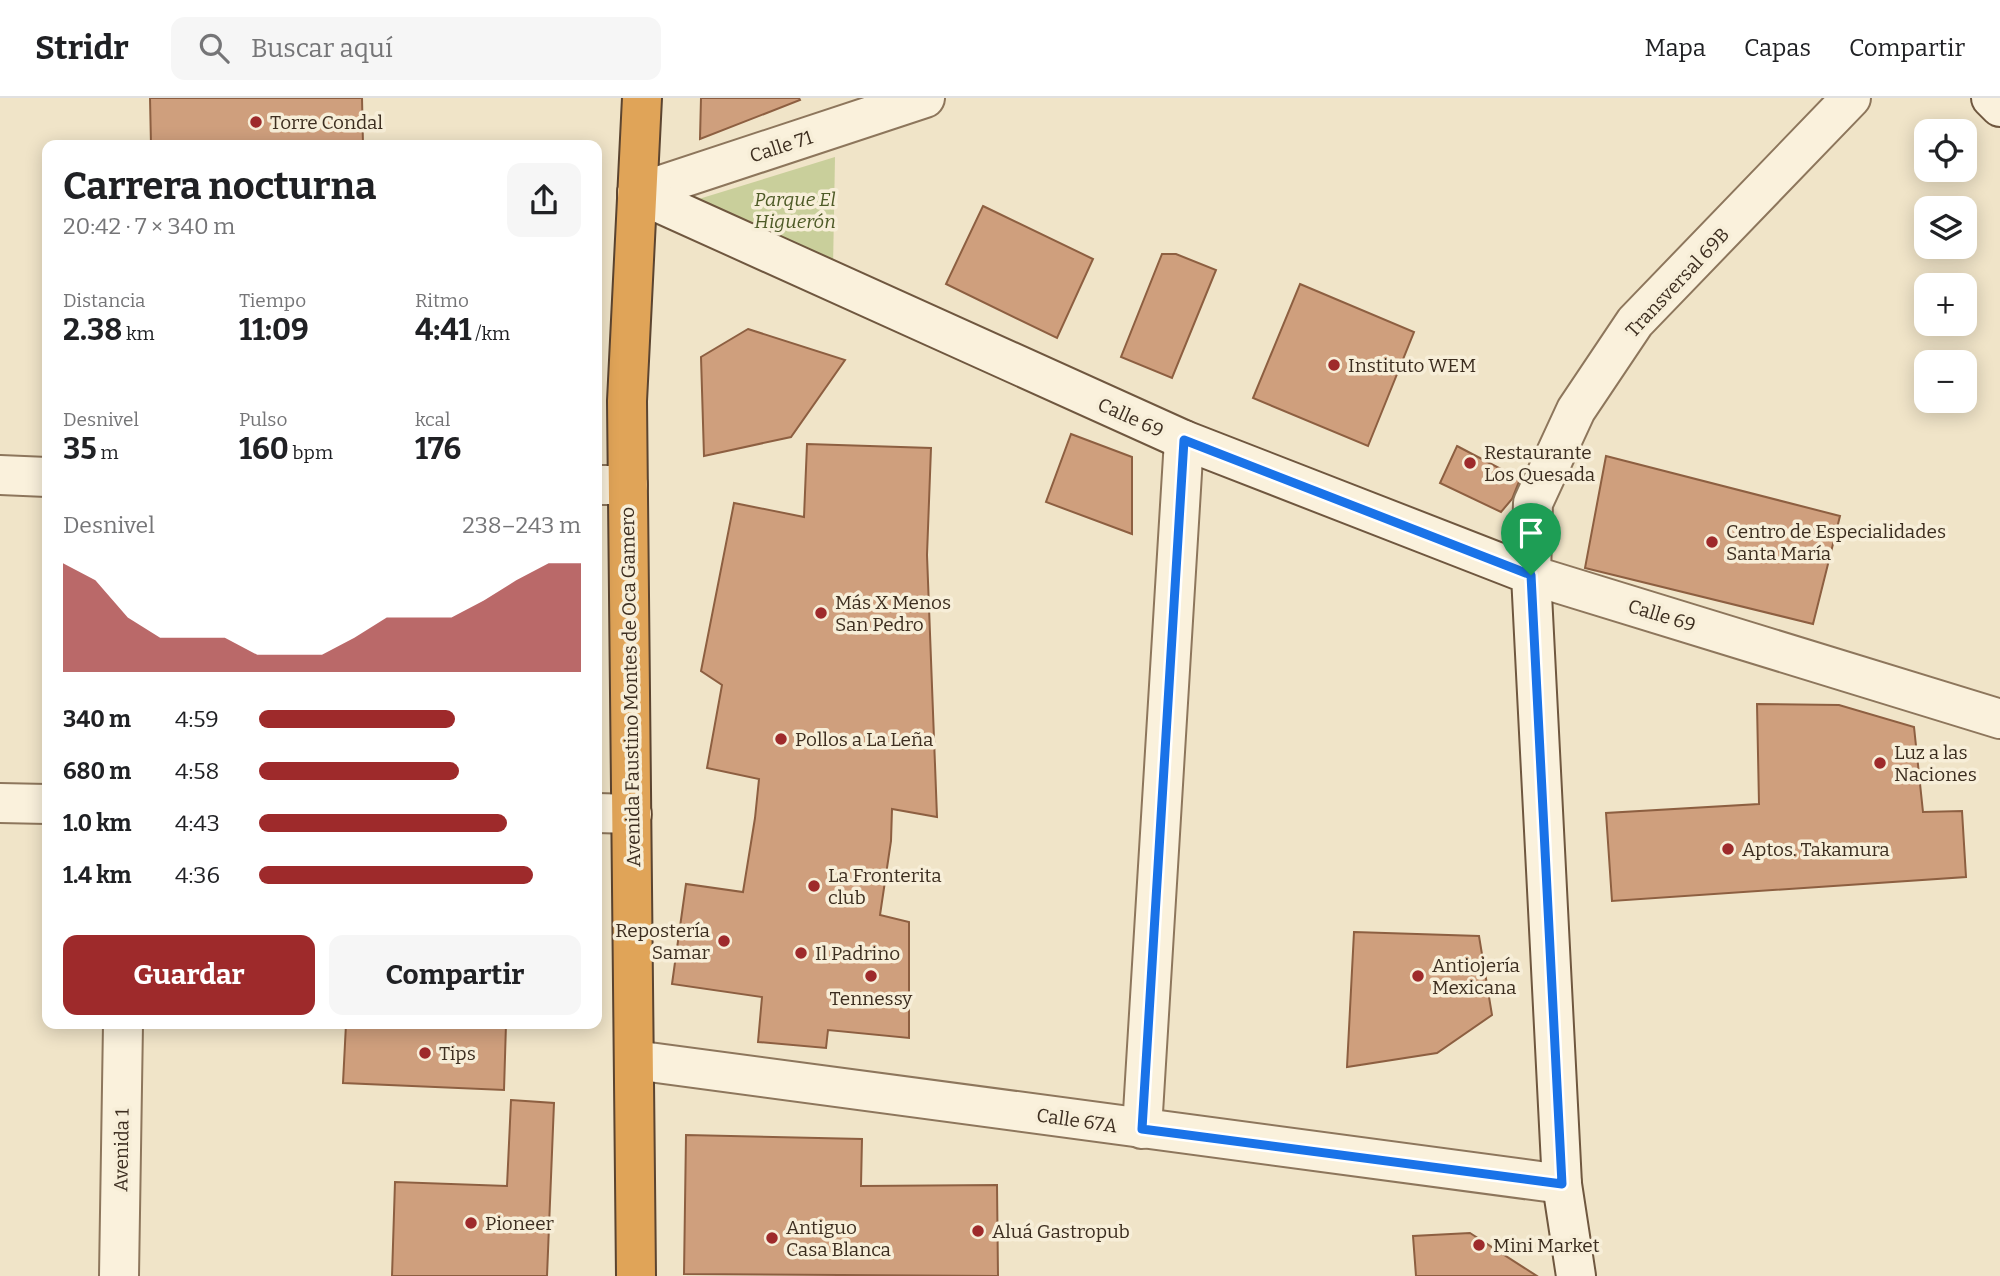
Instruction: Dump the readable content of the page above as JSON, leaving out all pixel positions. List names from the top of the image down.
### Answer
{
  "streets": {
    "highway": ["Avenida Faustino Montes de Oca Gamero"],
    "street": [
      "Calle 71",
      "Transversal 69B",
      "Calle 69",
      "Calle 67A",
      "Avenida 1"
    ]
  },
  "crossings": [
    ["Calle 71", "Calle 69"],
    ["Calle 71", "Avenida Faustino Montes de Oca Gamero"],
    ["Transversal 69B", "Calle 69"],
    ["Transversal 69B", "Calle 67A"],
    ["Calle 69", "Avenida Faustino Montes de Oca Gamero"],
    ["Avenida Faustino Montes de Oca Gamero", "Calle 67A"]
  ],
  "parks": ["Parque El Higuerón"],
  "places": [
    "Torre Condal",
    "Instituto WEM",
    "Restaurante Los Quesada",
    "Centro de Especialidades Santa María",
    "Más X Menos San Pedro",
    "Pollos a La Leña",
    "Luz a las Naciones",
    "Aptos. Takamura",
    "La Fronterita club",
    "Repostería Samar",
    "Il Padrino",
    "Tennessy",
    "Antiojería Mexicana",
    "Tips",
    "Pioneer",
    "Aluá Gastropub",
    "Antiguo Casa Blanca",
    "Mini Market"
  ],
  "page": {
    "header": "Stridr",
    "search": "Buscar aquí",
    "nav": ["Mapa", "Capas", "Compartir"],
    "map_buttons": ["+", "−"],
    "heading": ["Carrera nocturna", "20:42 · 7 × 340 m"],
    "stats": [
      ["Distancia", "2.38 km"],
      ["Tiempo", "11:09"],
      ["Ritmo", "4:41 /km"],
      ["Desnivel", "35 m"],
      ["Pulso", "160 bpm"],
      ["kcal", "176"]
    ],
    "chart": ["Desnivel", "238–243 m"],
    "list": [
      {
        "name": "340 m",
        "note": "4:59"
      },
      {
        "name": "680 m",
        "note": "4:58"
      },
      {
        "name": "1.0 km",
        "note": "4:43"
      },
      {
        "name": "1.4 km",
        "note": "4:36"
      }
    ],
    "buttons": ["Guardar", "Compartir"]
  }
}
